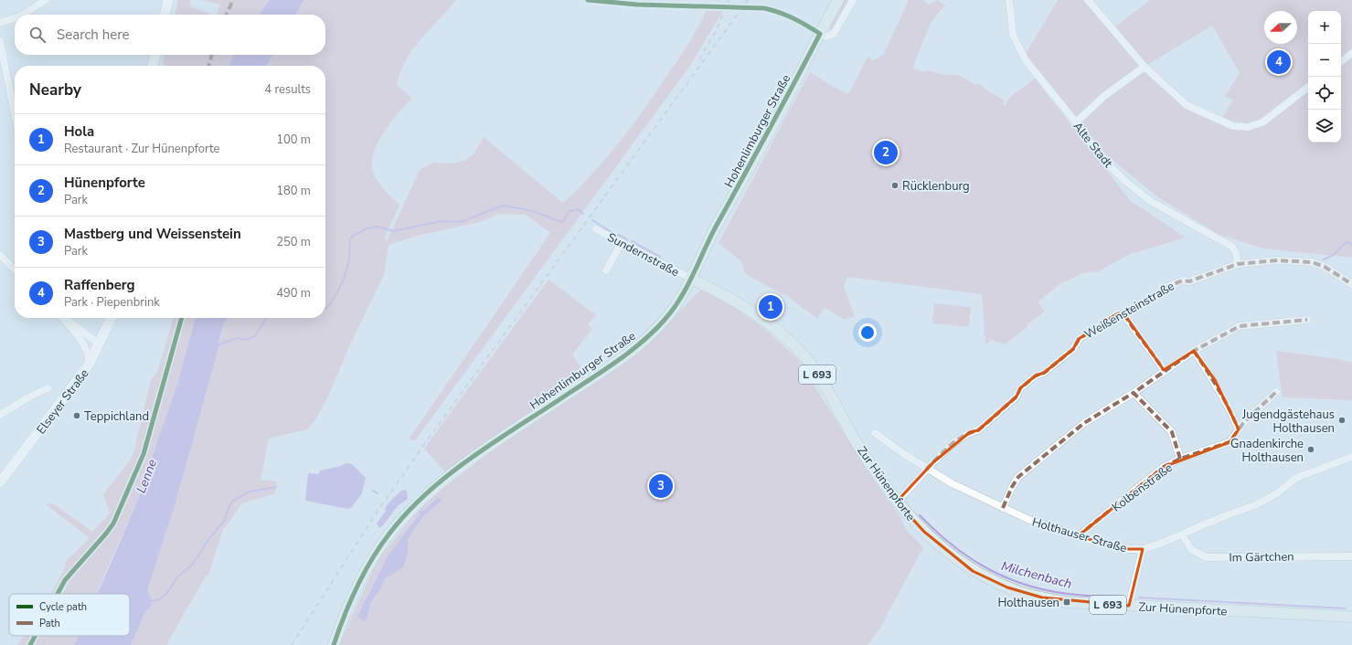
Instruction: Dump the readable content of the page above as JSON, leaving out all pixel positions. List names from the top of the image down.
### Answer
{
  "streets": {
    "main road": [
      "Hohenlimburger Straße",
      "L 693",
      "Elseyer Straße",
      "Zur Hünenpforte"
    ],
    "street": [
      "Alte Stadt",
      "Sundernstraße",
      "Weißensteinstraße",
      "Kolbenstraße",
      "Holthauser Straße",
      "Im Gärtchen"
    ]
  },
  "crossings": [
    ["Hohenlimburger Straße", "Sundernstraße"],
    ["Hohenlimburger Straße", "Zur Hünenpforte"],
    ["Alte Stadt", "Weißensteinstraße"],
    ["Sundernstraße", "Zur Hünenpforte"],
    ["Weißensteinstraße", "Zur Hünenpforte"],
    ["Weißensteinstraße", "Holthauser Straße"],
    ["Kolbenstraße", "Holthauser Straße"],
    ["Holthauser Straße", "Im Gärtchen"]
  ],
  "water": ["Lenne", "Milchenbach"],
  "places": {
    "other": [
      "Rücklenburg",
      "Teppichland",
      "Jugendgästehaus Holthausen",
      "Gnadenkirche Holthausen"
    ],
    "transit": ["Holthausen"]
  },
  "legend": ["Cycle path", "Path"],
  "north": "left",
  "page": {
    "map_buttons": ["+", "−"],
    "search": "Search here",
    "pins": [
      "4",
      "2",
      "1",
      "3"
    ],
    "heading": ["Nearby", "4 results"],
    "list": [
      {
        "mark": "1",
        "name": "Hola",
        "note": "Restaurant · Zur Hünenpforte",
        "value": "100 m"
      },
      {
        "mark": "2",
        "name": "Hünenpforte",
        "note": "Park",
        "value": "180 m"
      },
      {
        "mark": "3",
        "name": "Mastberg und Weissenstein",
        "note": "Park",
        "value": "250 m"
      },
      {
        "mark": "4",
        "name": "Raffenberg",
        "note": "Park · Piepenbrink",
        "value": "490 m"
      }
    ]
  }
}
